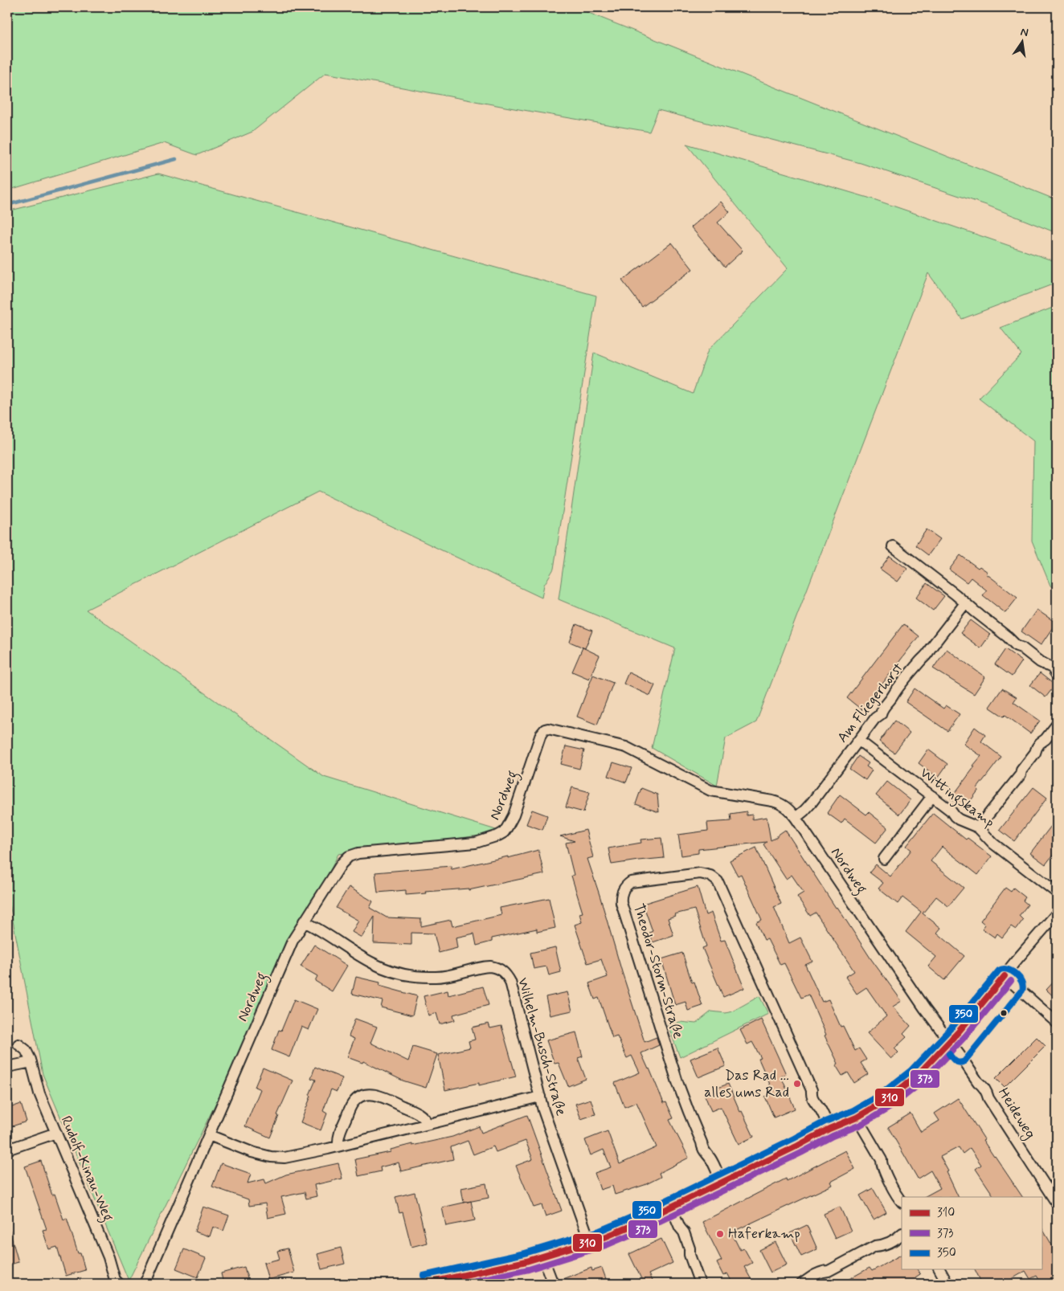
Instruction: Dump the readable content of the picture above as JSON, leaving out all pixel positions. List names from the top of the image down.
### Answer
{
  "streets": {
    "street": [
      "Am Fliegerhorst",
      "Nordweg",
      "Wittingskamp",
      "Theodor-Storm-Straße",
      "Wilhelm-Busch-Straße",
      "Heideweg",
      "Rudolf-Kinau-Weg"
    ]
  },
  "crossings": [
    ["Am Fliegerhorst", "Nordweg"],
    ["Am Fliegerhorst", "Wittingskamp"],
    ["Nordweg", "Wilhelm-Busch-Straße"],
    ["Nordweg", "Heideweg"]
  ],
  "places": ["Das Rad ... alles ums Rad", "Haferkamp"],
  "lines": ["transit line 350", "transit line 310", "transit line 373"],
  "legend": ["310", "373", "350"],
  "north": "top"
}
